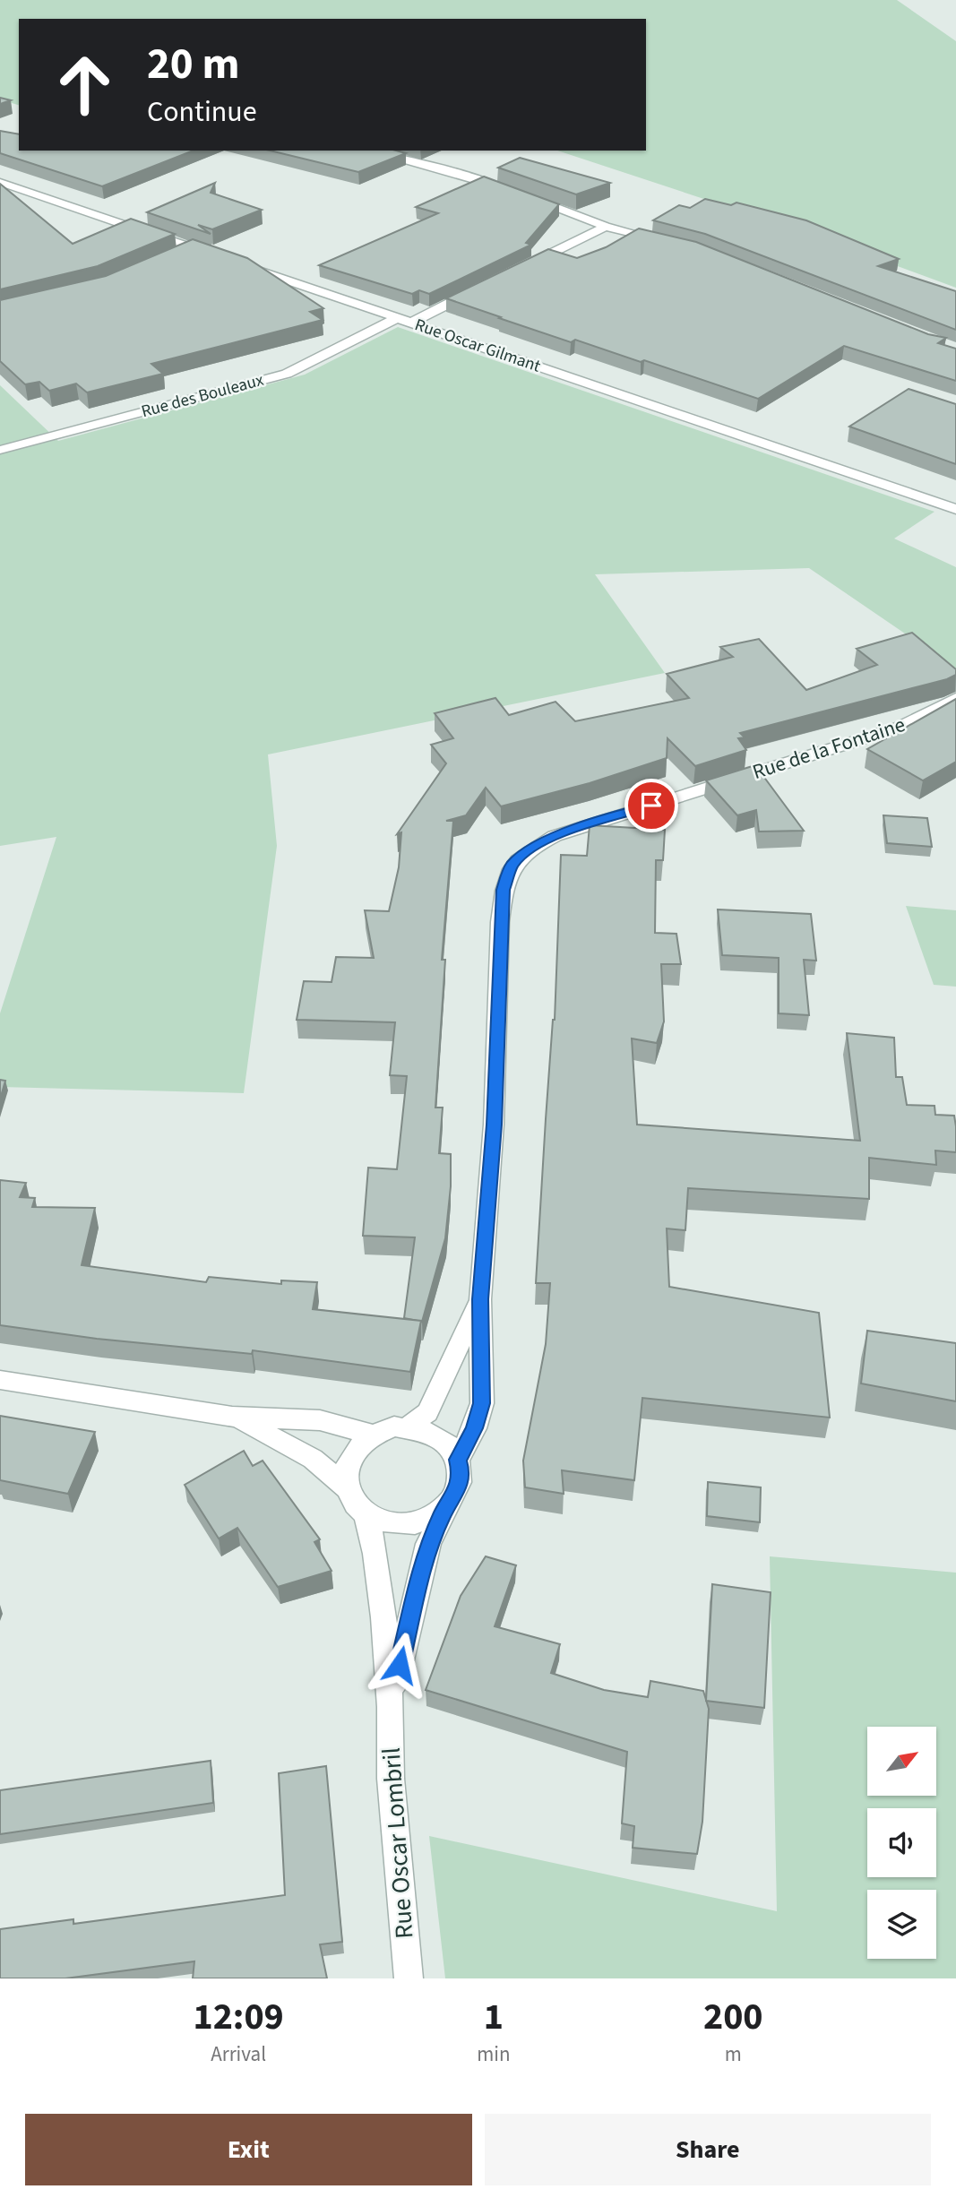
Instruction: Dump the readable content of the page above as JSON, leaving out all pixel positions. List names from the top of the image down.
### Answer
{
  "streets": {
    "street": [
      "Rue Oscar Gilmant",
      "Rue des Bouleaux",
      "Rue de la Fontaine",
      "Rue Oscar Lombril"
    ]
  },
  "crossings": [
    ["Rue Oscar Gilmant", "Rue des Bouleaux"],
    ["Rue de la Fontaine", "Rue Oscar Lombril"]
  ],
  "north": "top right",
  "page": {
    "turn": ["20 m", "Continue"],
    "eta": [
      "12:09",
      "Arrival",
      "1",
      "min",
      "200",
      "m"
    ],
    "buttons": ["Exit", "Share"]
  }
}
